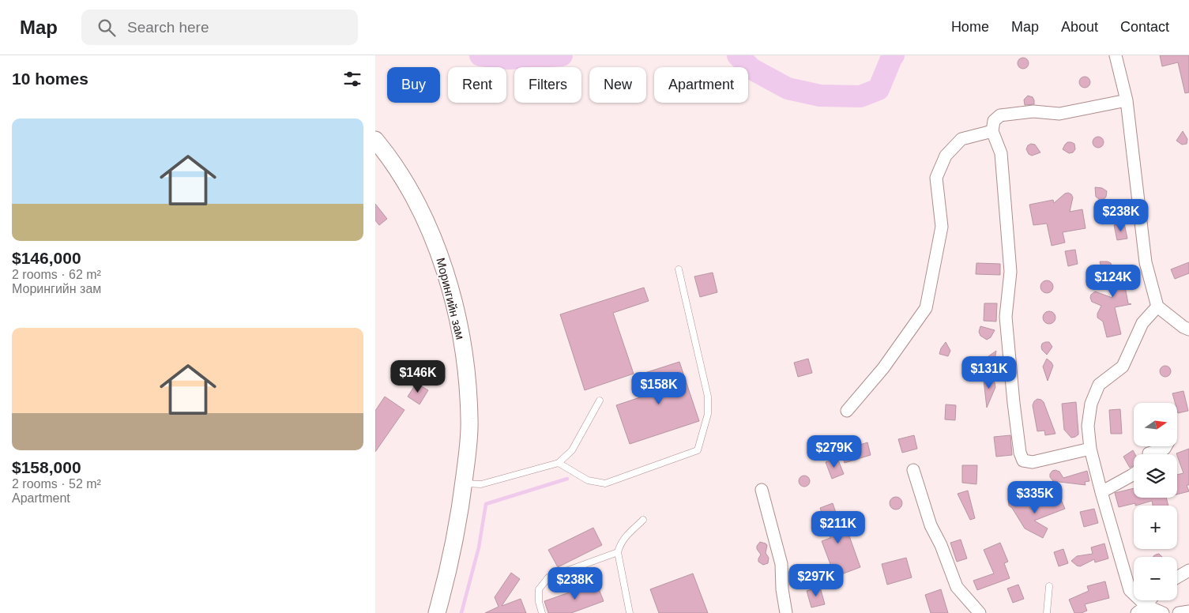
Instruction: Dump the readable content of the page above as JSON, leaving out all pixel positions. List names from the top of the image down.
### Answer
{
  "streets": {
    "main road": ["Морингийн зам"]
  },
  "north": "right",
  "page": {
    "header": "Map",
    "search": "Search here",
    "nav": [
      "Home",
      "Map",
      "About",
      "Contact"
    ],
    "heading": "10 homes",
    "chip": [
      "Buy",
      "Rent",
      "Filters",
      "New",
      "Apartment"
    ],
    "list": [
      {
        "name": "$146,000",
        "note": "2 rooms · 62 m² · Морингийн зам"
      },
      {
        "name": "$158,000",
        "note": "2 rooms · 52 m² · Apartment"
      }
    ],
    "price": [
      "$238K",
      "$124K",
      "$131K",
      "$146K",
      "$158K",
      "$279K",
      "$335K",
      "$211K",
      "$297K",
      "$238K"
    ],
    "map_buttons": ["+", "−"]
  }
}
